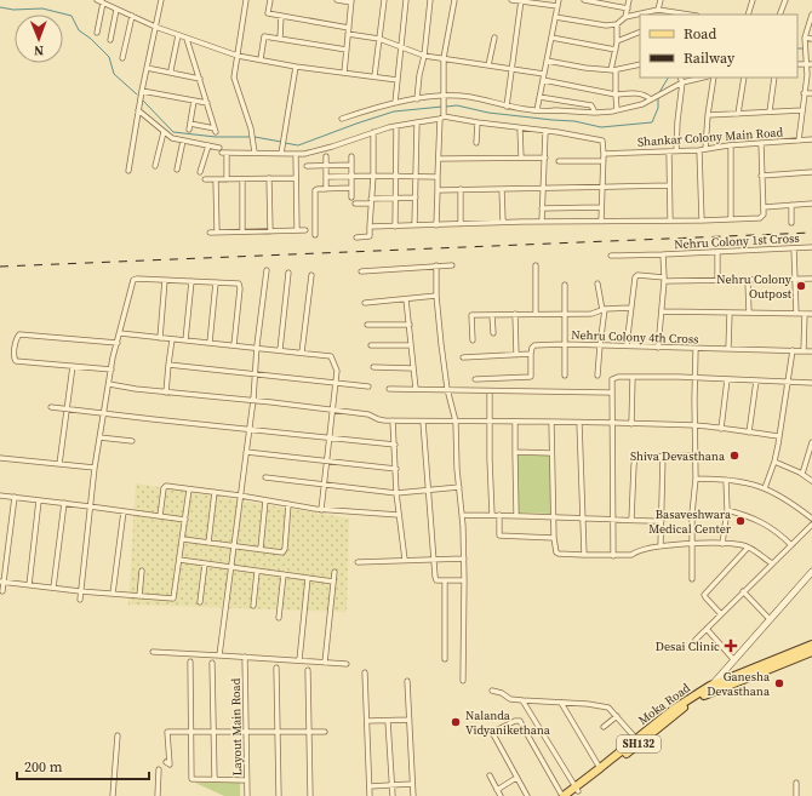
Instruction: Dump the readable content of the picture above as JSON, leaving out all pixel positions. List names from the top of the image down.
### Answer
{
  "streets": {
    "main road": ["Moka Road", "SH132"],
    "street": [
      "Shankar Colony Main Road",
      "Nehru Colony 1st Cross",
      "Nehru Colony 4th Cross",
      "Layout Main Road"
    ]
  },
  "crossings": [
    ["Moka Road", "SH132"]
  ],
  "places": {
    "other": [
      "Nehru Colony Outpost",
      "Shiva Devasthana",
      "Basaveshwara Medical Center",
      "Ganesha Devasthana",
      "Nalanda Vidyanikethana"
    ],
    "health": ["Desai Clinic"]
  },
  "legend": ["Road", "Railway"],
  "scale_bar": "200 m",
  "north": "bottom"
}
